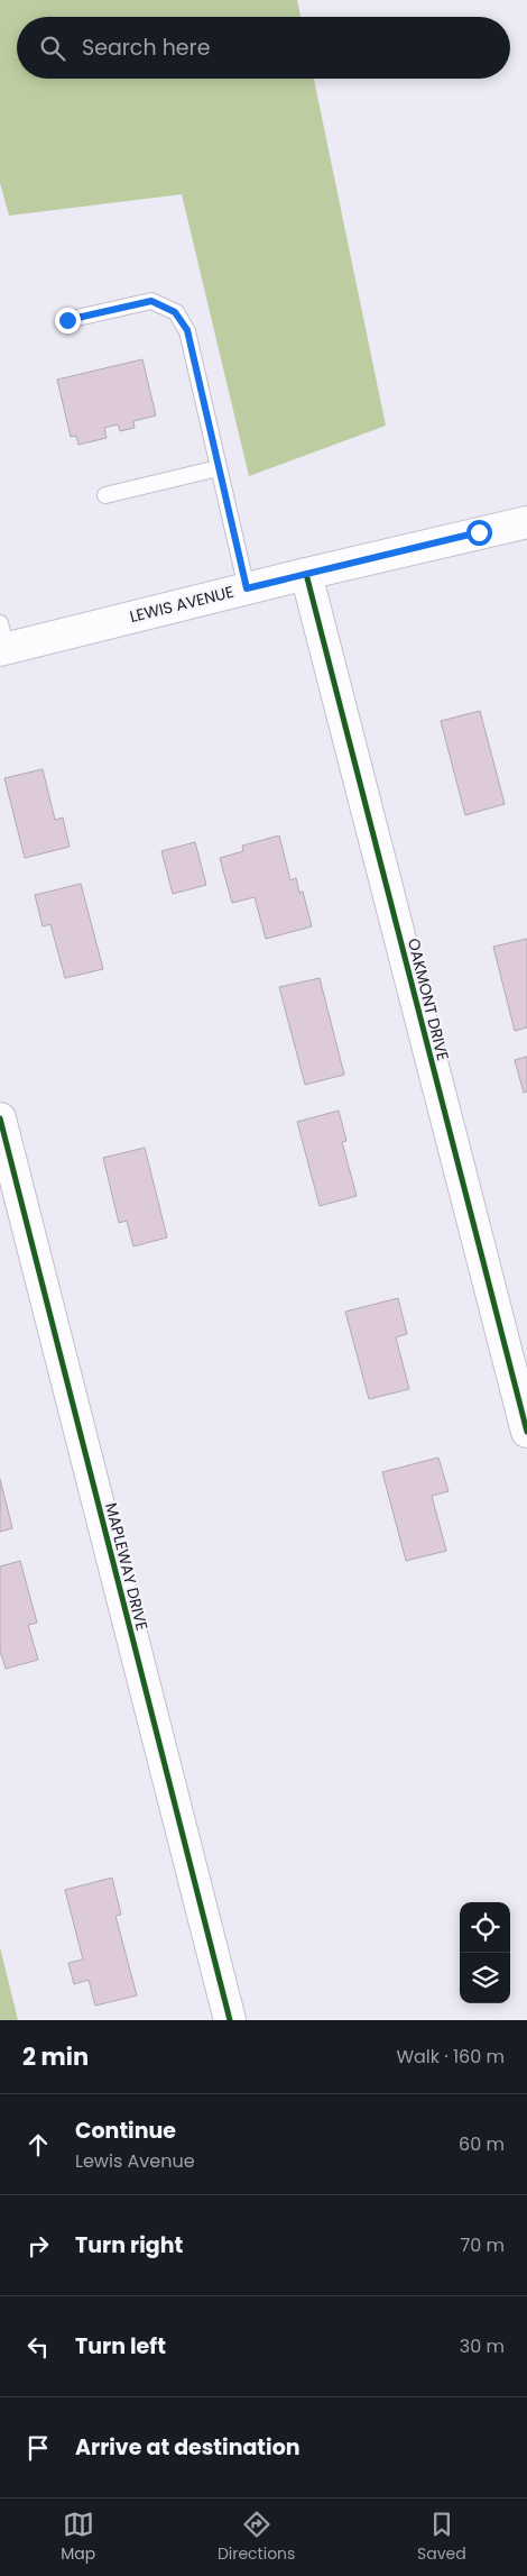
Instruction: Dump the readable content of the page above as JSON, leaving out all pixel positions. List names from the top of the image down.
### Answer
{
  "streets": {
    "street": ["LEWIS AVENUE", "OAKMONT DRIVE", "MAPLEWAY DRIVE"]
  },
  "crossings": [
    ["LEWIS AVENUE", "OAKMONT DRIVE"]
  ],
  "page": {
    "search": "Search here",
    "heading": ["2 min", "Walk · 160 m"],
    "list": [
      ["Continue", "Lewis Avenue", "60 m"],
      ["Turn right", "70 m"],
      ["Turn left", "30 m"],
      "Arrive at destination"
    ],
    "nav": ["Map", "Directions", "Saved"]
  }
}
